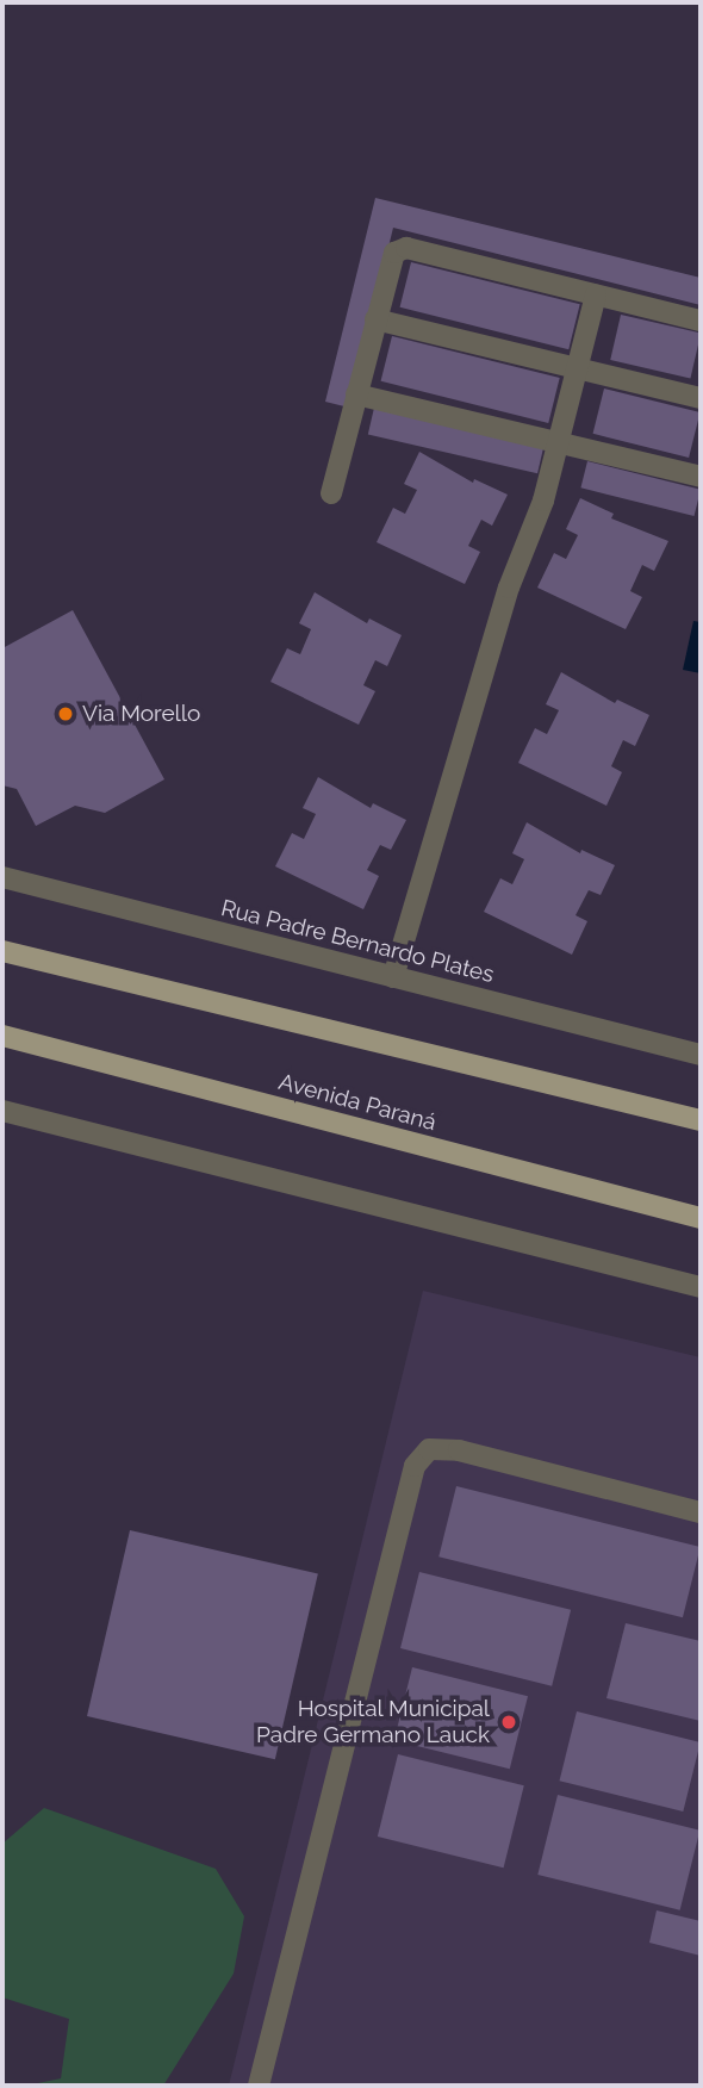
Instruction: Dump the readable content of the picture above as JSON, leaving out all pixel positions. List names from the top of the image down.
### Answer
{
  "streets": {
    "main road": ["Avenida Paraná"],
    "street": ["Rua Padre Bernardo Plates"]
  },
  "places": ["Via Morello", "Hospital Municipal Padre Germano Lauck"]
}
